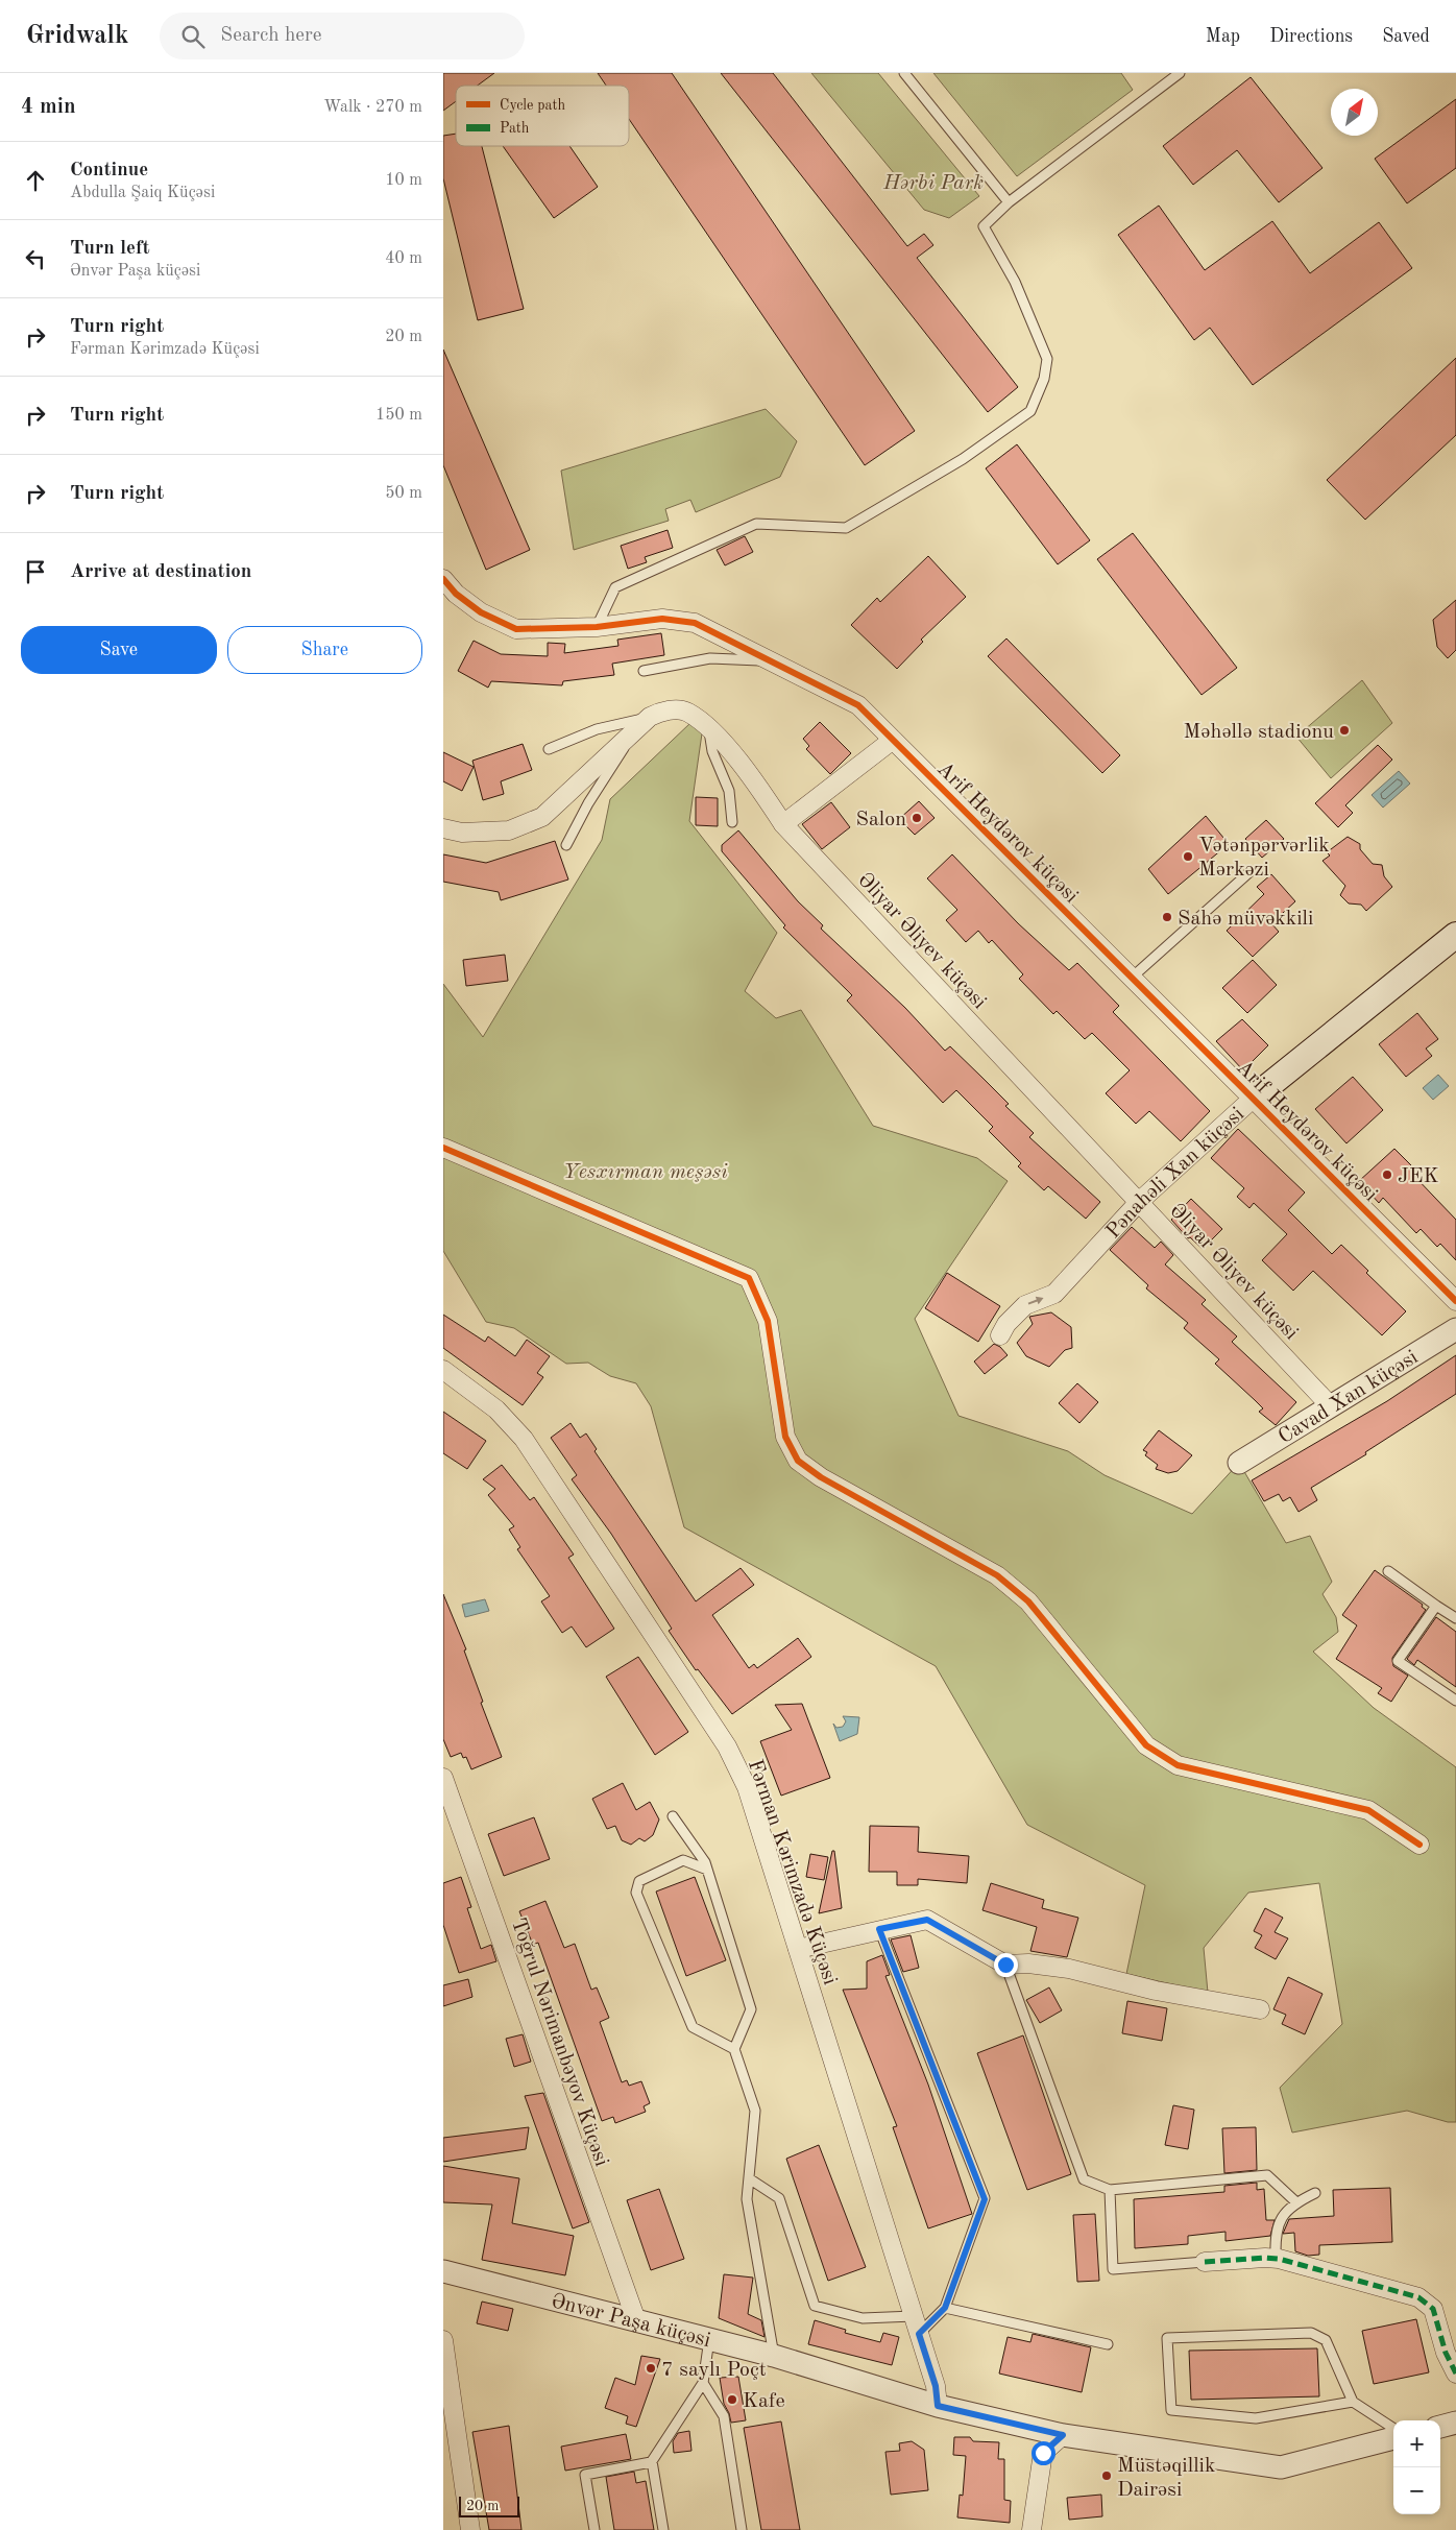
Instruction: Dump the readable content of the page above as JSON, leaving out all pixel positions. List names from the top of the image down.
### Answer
{
  "streets": {
    "main road": ["Pənahəli Xan küçəsi"],
    "street": [
      "Arif Heydərov küçəsi",
      "Əliyar Əliyev küçəsi",
      "Cavad Xan küçəsi",
      "Fərman Kərimzadə Küçəsi",
      "Toğrul Nərimanbəyov Küçəsi",
      "Ənvər Paşa küçəsi"
    ]
  },
  "crossings": [
    ["Arif Heydərov küçəsi", "Pənahəli Xan küçəsi"],
    ["Əliyar Əliyev küçəsi", "Pənahəli Xan küçəsi"],
    ["Əliyar Əliyev küçəsi", "Cavad Xan küçəsi"],
    ["Fərman Kərimzadə Küçəsi", "Ənvər Paşa küçəsi"],
    ["Toğrul Nərimanbəyov Küçəsi", "Ənvər Paşa küçəsi"]
  ],
  "parks": ["Hərbi Park", "Yesxırman meşəsi"],
  "places": [
    "Məhəllə stadionu",
    "Salon",
    "Vətənpərvərlik Mərkəzi",
    "Sahə müvəkkili",
    "JEK",
    "7 saylı Poçt",
    "Kafe",
    "Müstəqillik Dairəsi"
  ],
  "legend": ["Cycle path", "Path"],
  "scale_bar": "20 m",
  "north": "top right",
  "page": {
    "header": "Gridwalk",
    "search": "Search here",
    "nav": ["Map", "Directions", "Saved"],
    "heading": ["4 min", "Walk · 270 m"],
    "list": [
      ["Continue", "Abdulla Şaiq Küçəsi", "10 m"],
      ["Turn left", "Ənvər Paşa küçəsi", "40 m"],
      ["Turn right", "Fərman Kərimzadə Küçəsi", "20 m"],
      ["Turn right", "150 m"],
      ["Turn right", "50 m"],
      "Arrive at destination"
    ],
    "buttons": ["Save", "Share"],
    "map_buttons": ["+", "−"],
    "scale": "20 m"
  }
}
